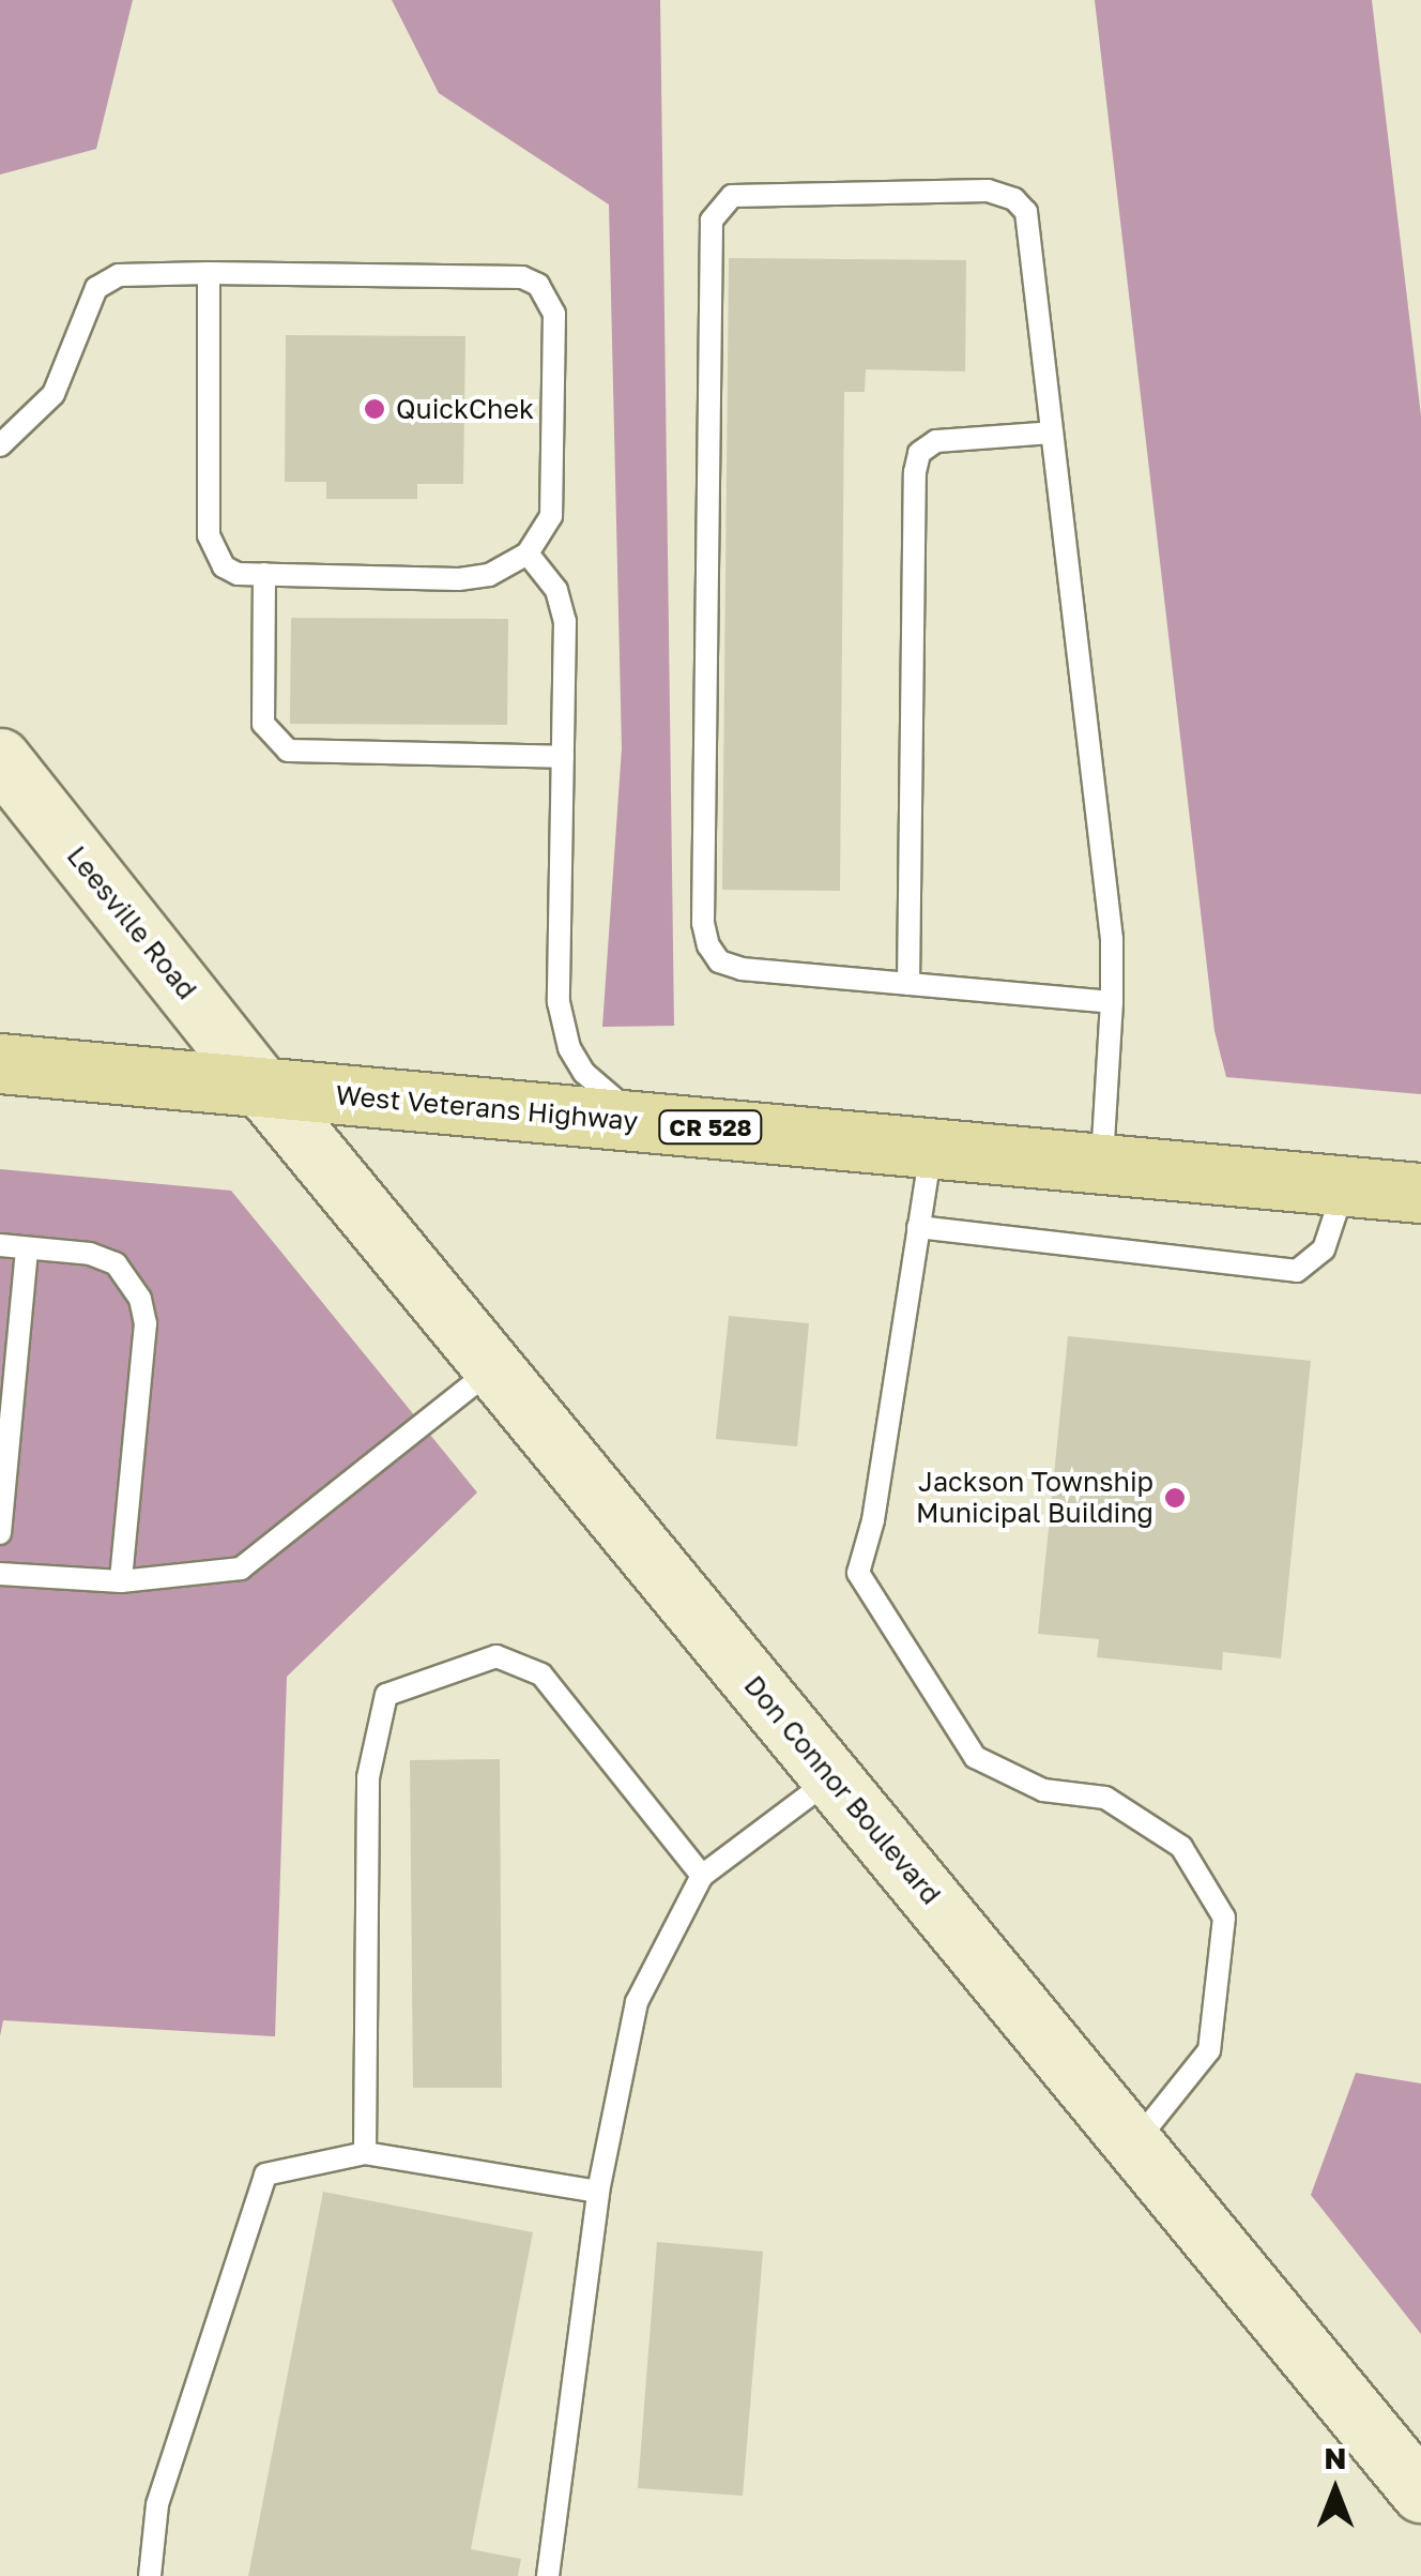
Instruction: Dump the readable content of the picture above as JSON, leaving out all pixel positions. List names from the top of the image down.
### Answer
{
  "streets": {
    "main road": ["West Veterans Highway", "CR 528"],
    "street": ["Leesville Road", "Don Connor Boulevard"]
  },
  "crossings": [
    ["Leesville Road", "West Veterans Highway"],
    ["Leesville Road", "Don Connor Boulevard"],
    ["West Veterans Highway", "Don Connor Boulevard"]
  ],
  "places": ["QuickChek", "Jackson Township Municipal Building"],
  "north": "top"
}
